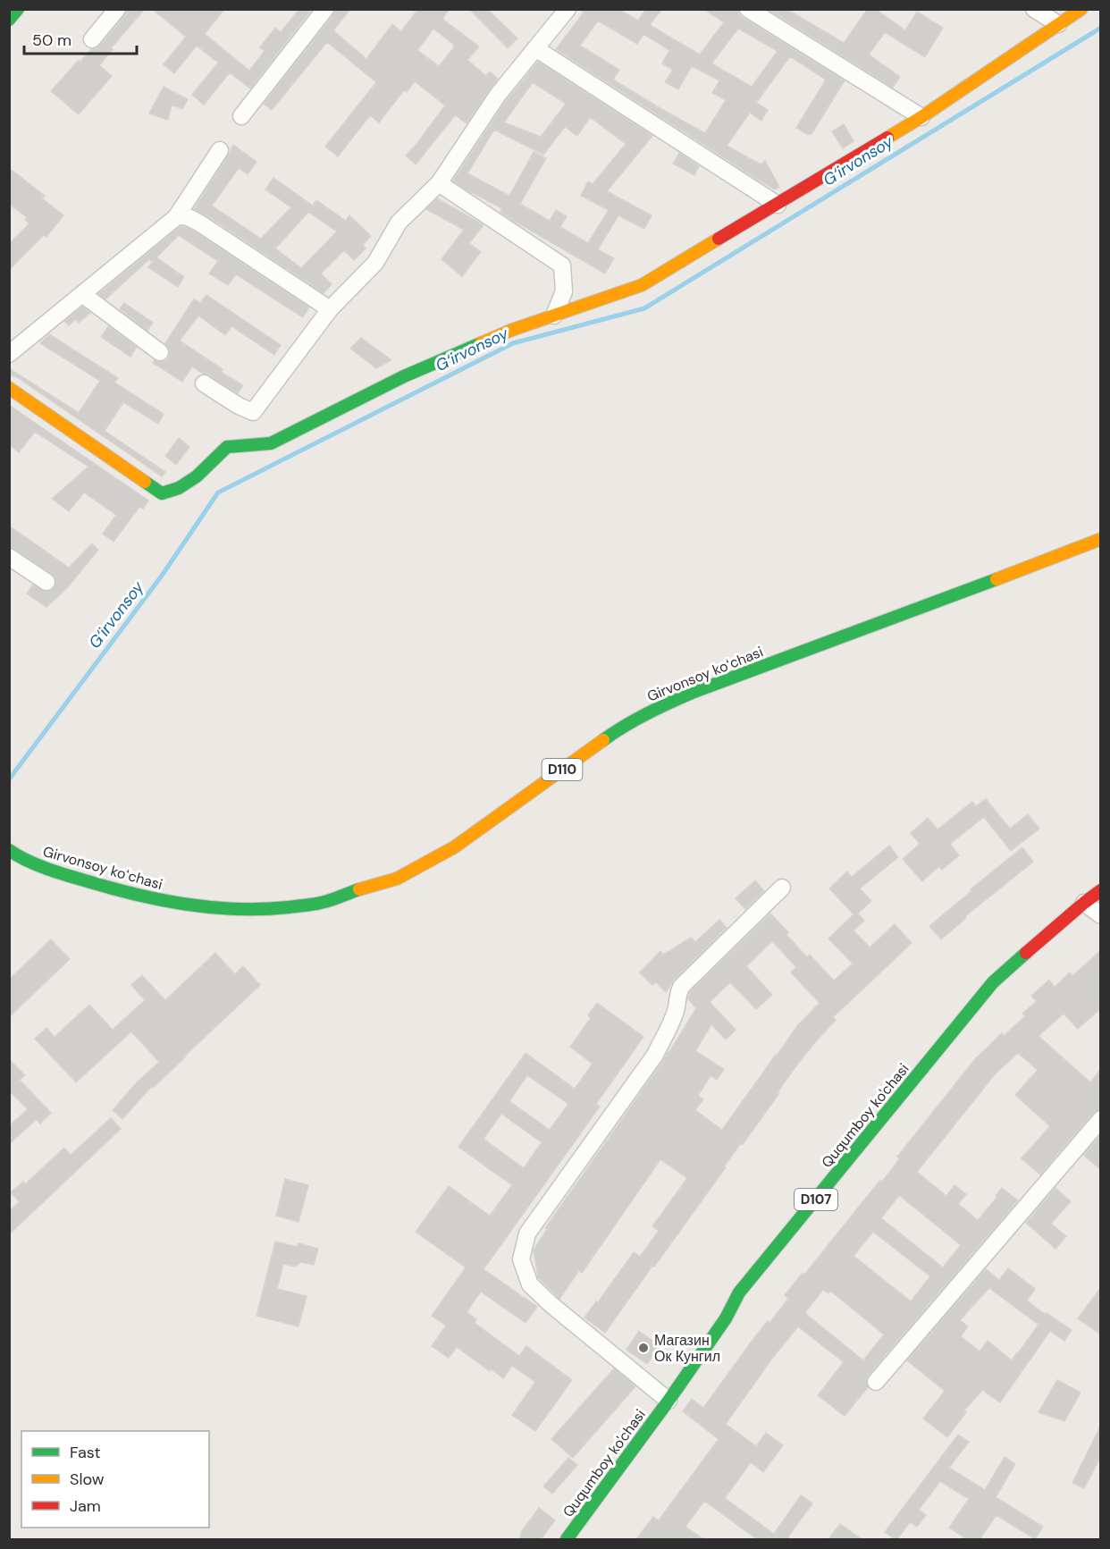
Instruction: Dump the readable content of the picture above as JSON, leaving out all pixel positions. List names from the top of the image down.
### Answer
{
  "streets": {
    "main road": [
      "Girvonsoy koʻchasi",
      "D110",
      "Ququmboy ko'chasi",
      "D107"
    ]
  },
  "water": ["G‘irvonsoy"],
  "places": ["Магазин Ок Кунгил"],
  "legend": ["Fast", "Slow", "Jam"],
  "scale_bar": "50 m"
}
